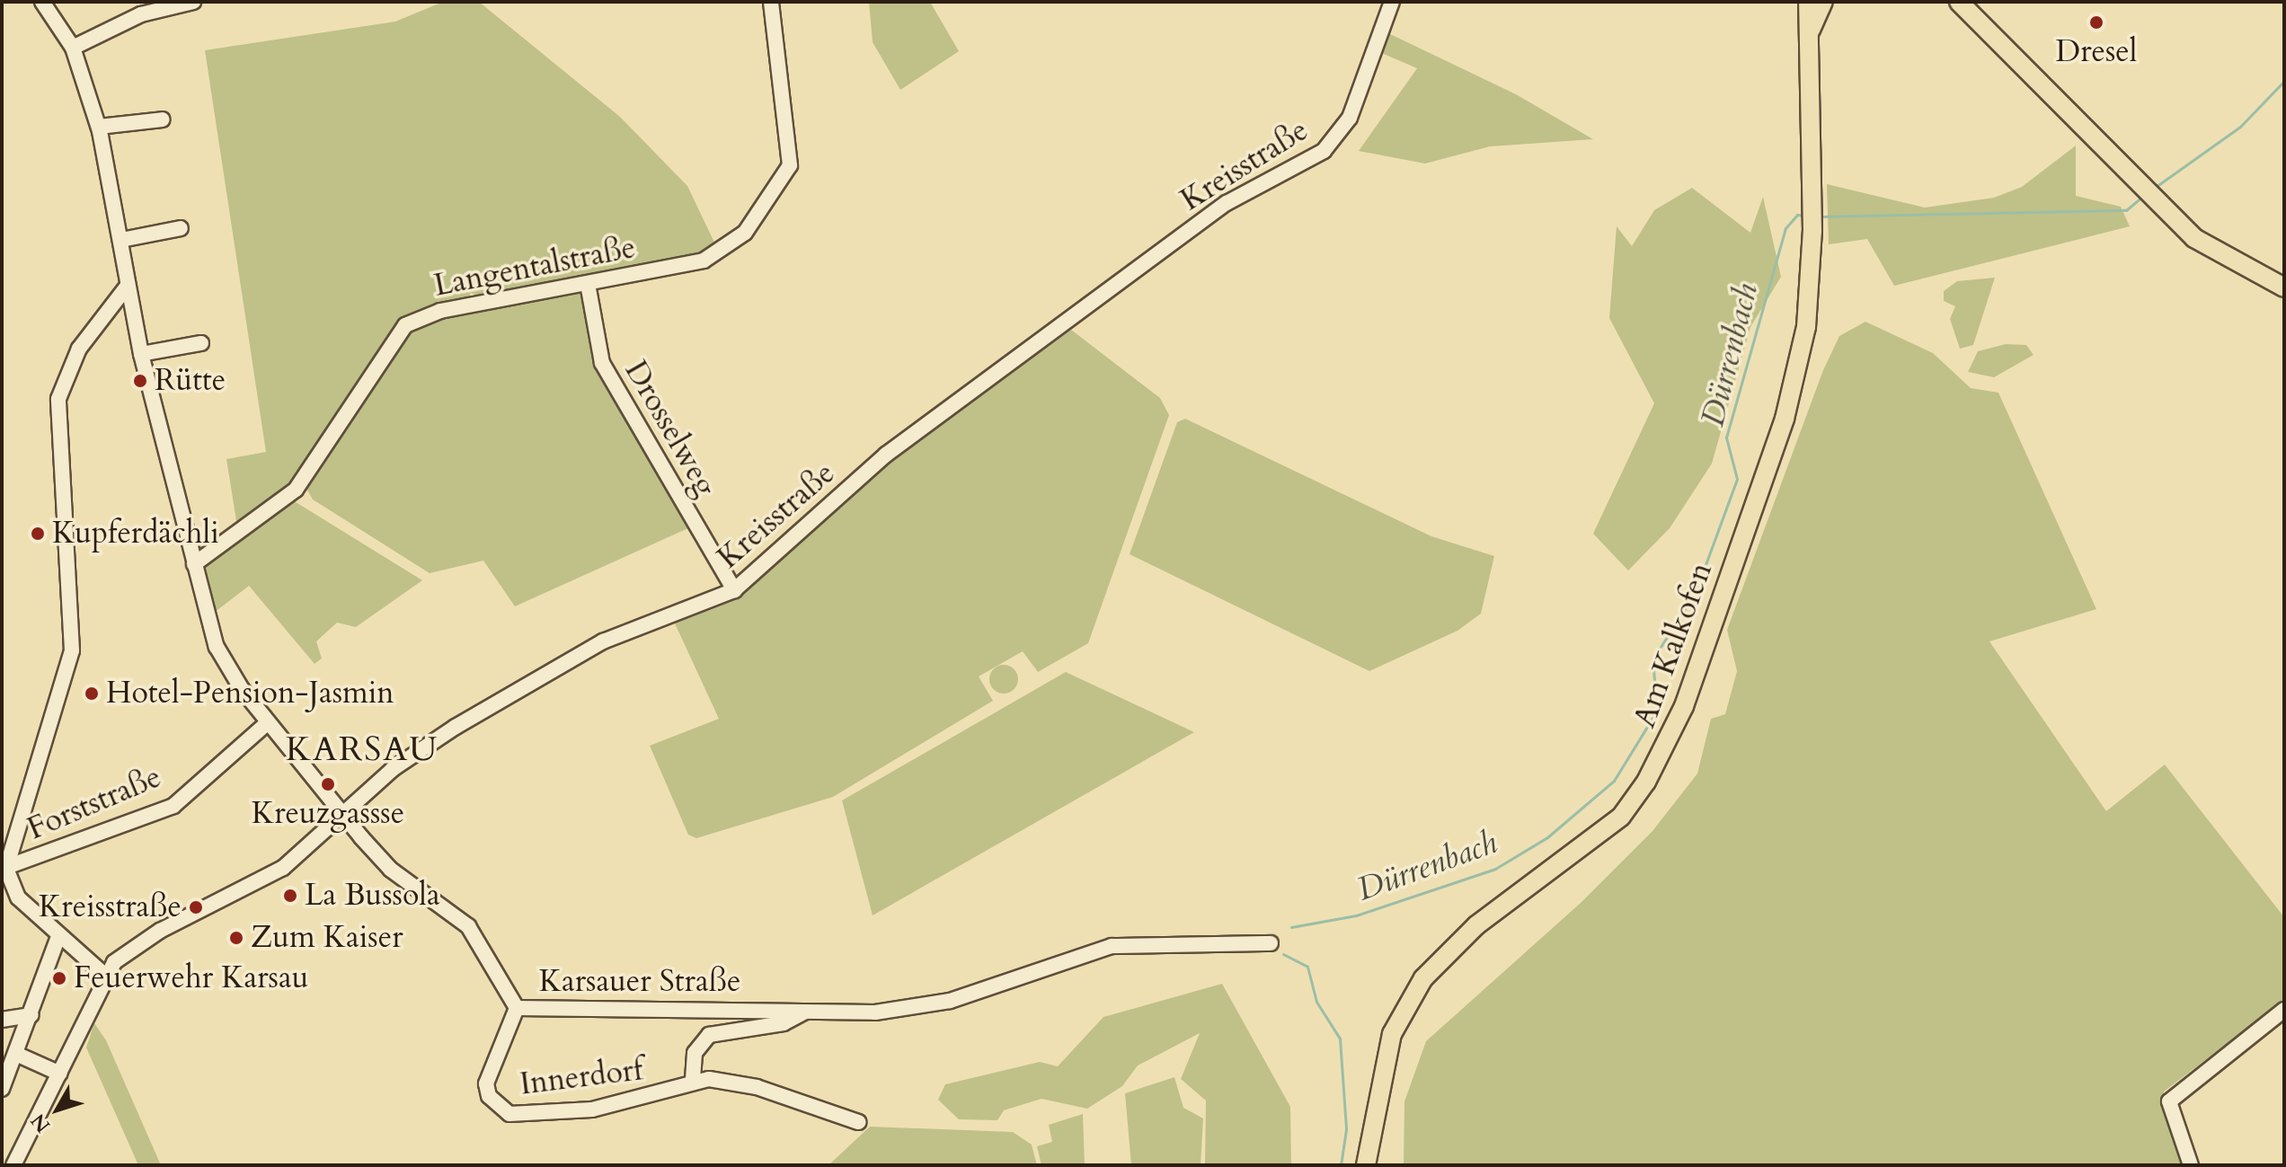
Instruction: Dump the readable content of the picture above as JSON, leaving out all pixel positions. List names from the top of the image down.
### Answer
{
  "streets": {
    "main road": ["Am Kalkofen"],
    "street": [
      "Kreisstraße",
      "Langentalstraße",
      "Drosselweg",
      "Forststraße",
      "Karsauer Straße",
      "Innerdorf"
    ]
  },
  "crossings": [
    ["Kreisstraße", "Drosselweg"],
    ["Kreisstraße", "Karsauer Straße"],
    ["Langentalstraße", "Drosselweg"],
    ["Langentalstraße", "Karsauer Straße"],
    ["Forststraße", "Karsauer Straße"],
    ["Karsauer Straße", "Innerdorf"]
  ],
  "districts": ["KARSAU"],
  "water": ["Dürrenbach"],
  "places": [
    "Dresel",
    "Rütte",
    "Kupferdächli",
    "Hotel-Pension-Jasmin",
    "Kreuzgassse",
    "La Bussola",
    "Kreisstraße",
    "Zum Kaiser",
    "Feuerwehr Karsau"
  ],
  "north": "bottom left"
}
